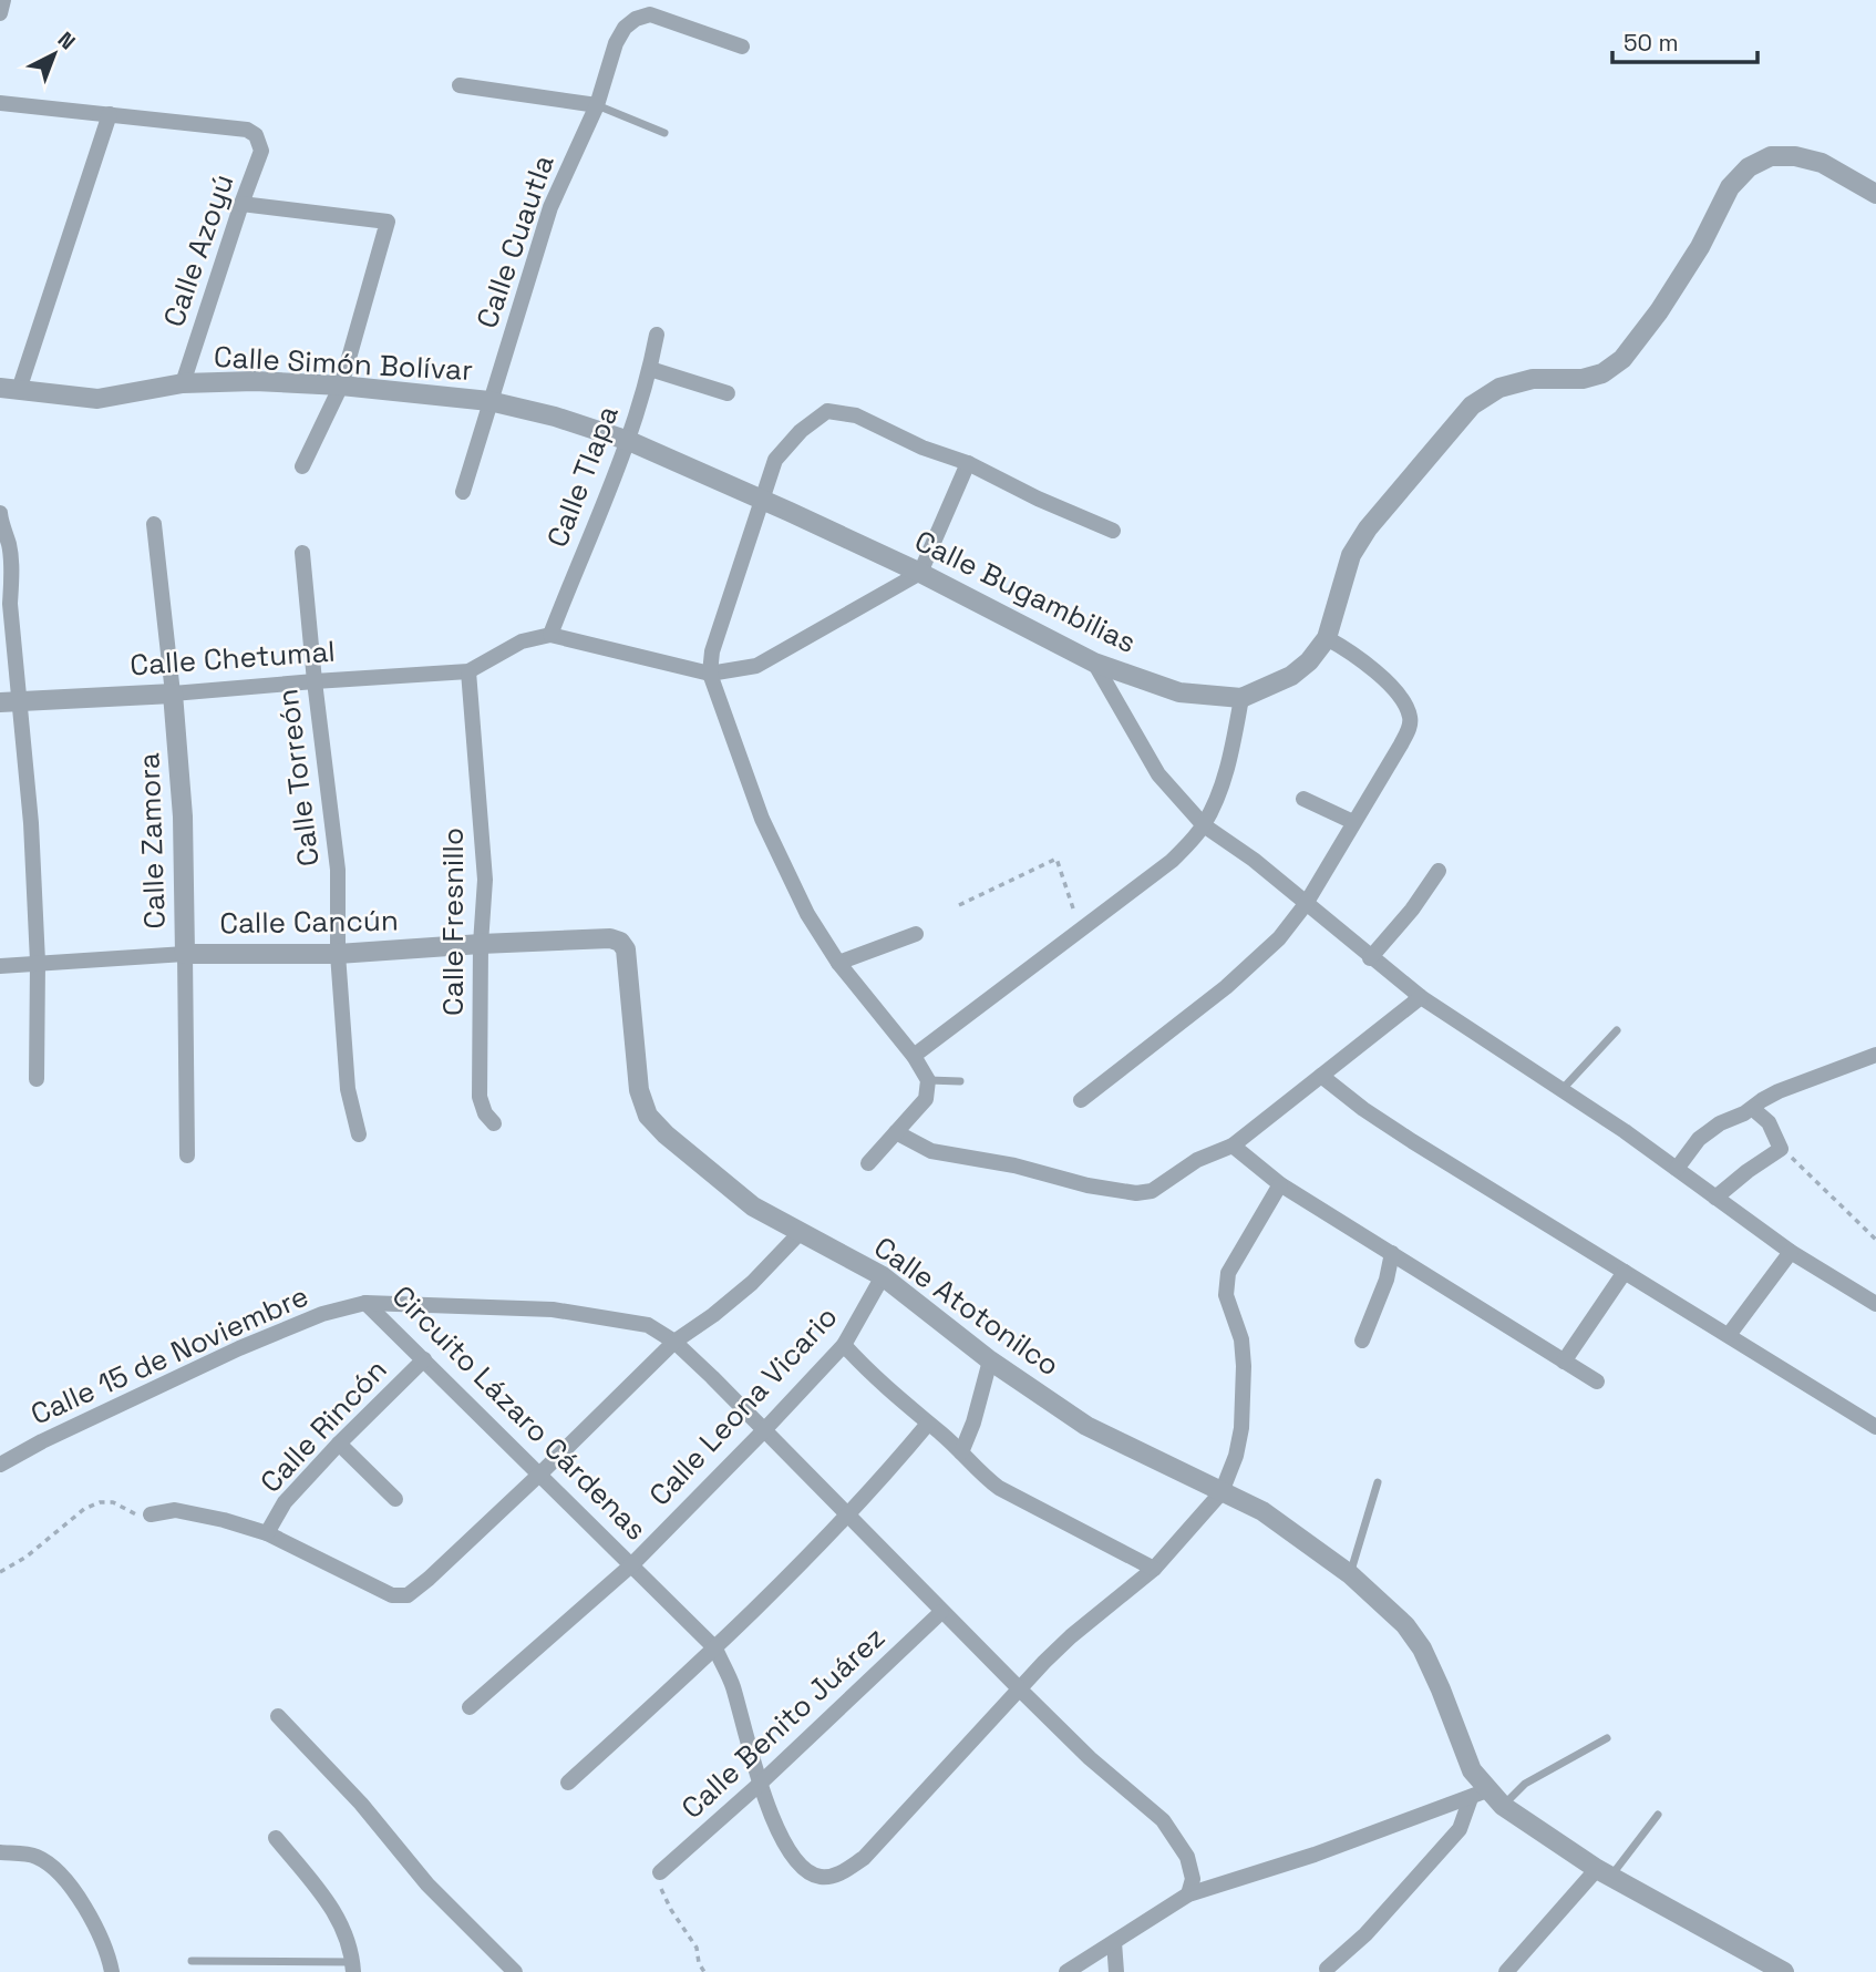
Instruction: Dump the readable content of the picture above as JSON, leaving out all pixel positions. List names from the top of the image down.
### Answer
{
  "streets": {
    "street": [
      "Calle Cuautla",
      "Calle Azoyú",
      "Calle Simón Bolívar",
      "Calle Tlapa",
      "Calle Bugambilias",
      "Calle Chetumal",
      "Calle Torreón",
      "Calle Zamora",
      "Calle Cancún",
      "Calle Fresnillo",
      "Calle Atotonilco",
      "Calle 15 de Noviembre",
      "Calle Leona Vicario",
      "Circuito Lázaro Cárdenas",
      "Calle Rincón",
      "Calle Benito Juárez"
    ]
  },
  "crossings": [
    ["Calle Cuautla", "Calle Simón Bolívar"],
    ["Calle Azoyú", "Calle Simón Bolívar"],
    ["Calle Simón Bolívar", "Calle Tlapa"],
    ["Calle Simón Bolívar", "Calle Bugambilias"],
    ["Calle Chetumal", "Calle Torreón"],
    ["Calle Chetumal", "Calle Zamora"],
    ["Calle Chetumal", "Calle Fresnillo"],
    ["Calle Torreón", "Calle Cancún"],
    ["Calle Zamora", "Calle Cancún"],
    ["Calle Cancún", "Calle Fresnillo"],
    ["Calle Cancún", "Calle Atotonilco"],
    ["Calle Atotonilco", "Calle Leona Vicario"],
    ["Calle 15 de Noviembre", "Circuito Lázaro Cárdenas"],
    ["Calle Leona Vicario", "Circuito Lázaro Cárdenas"],
    ["Circuito Lázaro Cárdenas", "Calle Rincón"],
    ["Circuito Lázaro Cárdenas", "Calle Benito Juárez"]
  ],
  "scale_bar": "50 m",
  "north": "top right"
}
